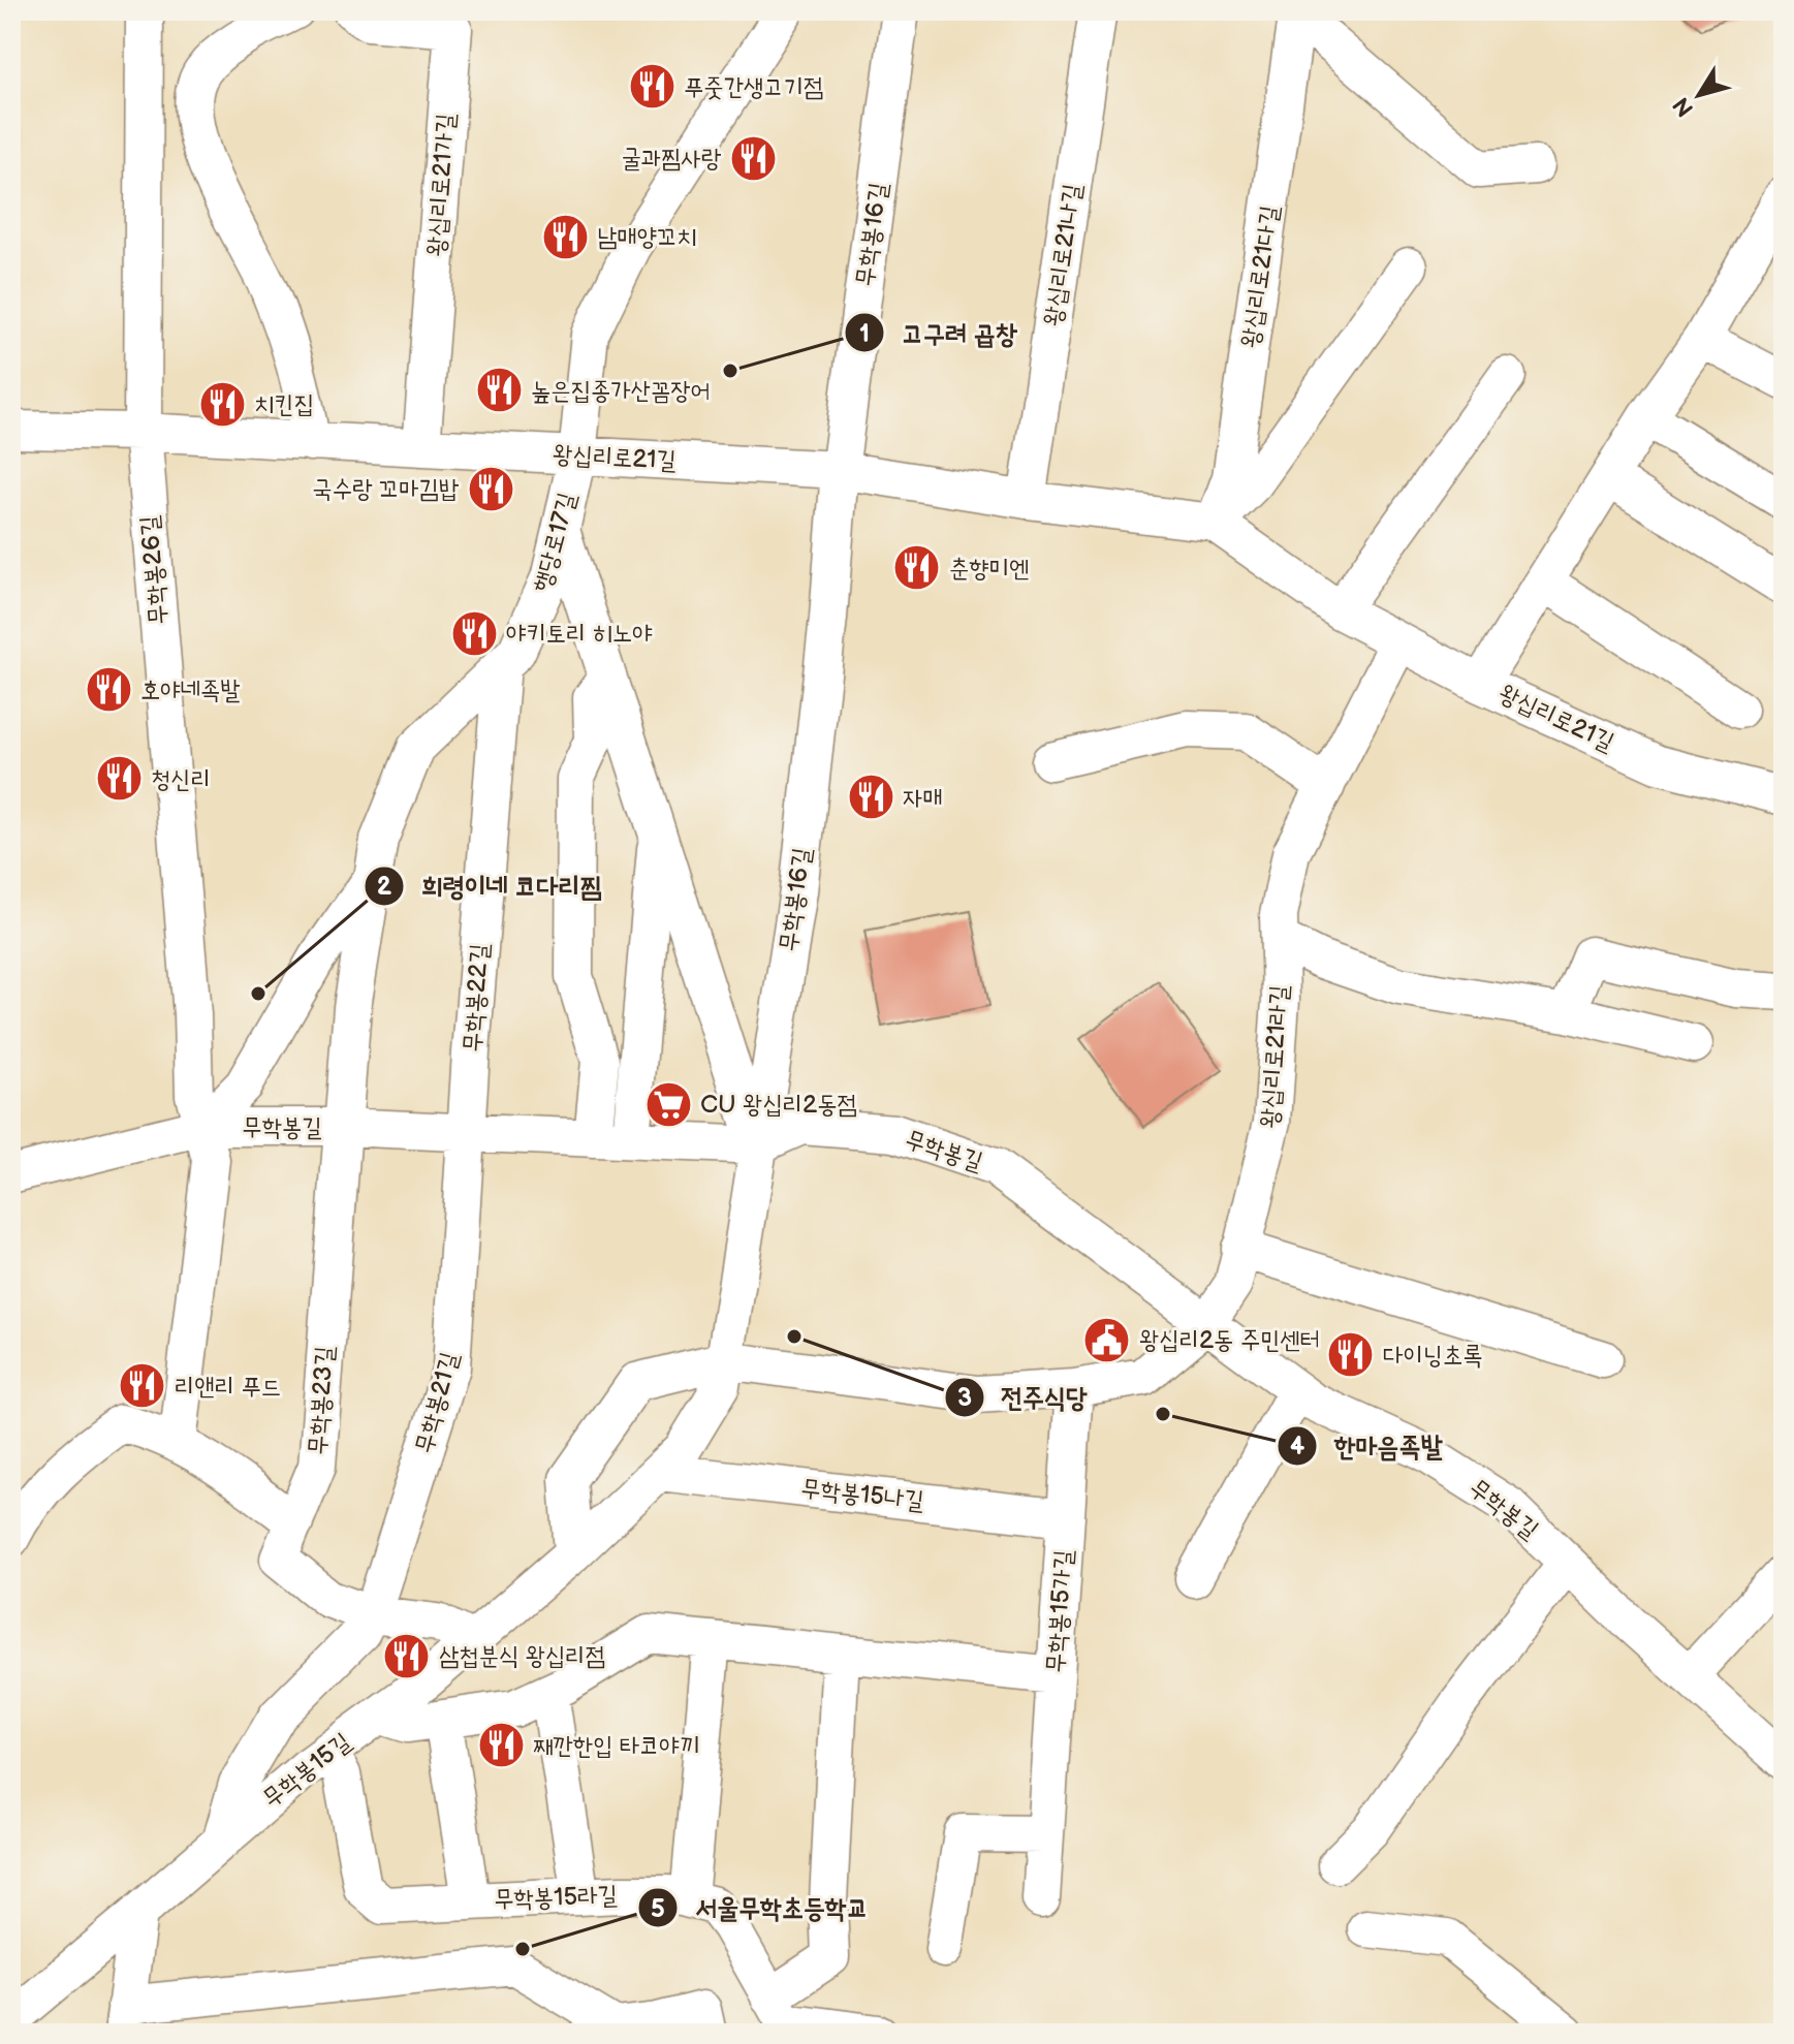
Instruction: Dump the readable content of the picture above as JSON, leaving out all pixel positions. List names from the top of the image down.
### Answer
{
  "streets": {
    "street": [
      "왕십리로21가길",
      "무학봉16길",
      "왕십리로21나길",
      "왕십리로21다길",
      "왕십리로21길",
      "행당로17길",
      "무학봉26길",
      "무학봉22길",
      "왕십리로21라길",
      "무학봉길",
      "무학봉23길",
      "무학봉21길",
      "무학봉15나길",
      "무학봉15가길",
      "무학봉15길",
      "무학봉15라길"
    ]
  },
  "crossings": [
    ["왕십리로21가길", "왕십리로21길"],
    ["무학봉16길", "왕십리로21길"],
    ["무학봉16길", "무학봉길"],
    ["무학봉16길", "무학봉15길"],
    ["왕십리로21나길", "왕십리로21길"],
    ["왕십리로21다길", "왕십리로21길"],
    ["왕십리로21길", "행당로17길"],
    ["왕십리로21길", "무학봉26길"],
    ["왕십리로21길", "왕십리로21라길"],
    ["행당로17길", "무학봉26길"],
    ["행당로17길", "무학봉22길"],
    ["행당로17길", "무학봉길"],
    ["행당로17길", "무학봉23길"],
    ["무학봉26길", "무학봉길"],
    ["무학봉22길", "무학봉길"],
    ["무학봉22길", "무학봉21길"],
    ["왕십리로21라길", "무학봉길"],
    ["무학봉길", "무학봉23길"],
    ["무학봉길", "무학봉21길"],
    ["무학봉길", "무학봉15길"],
    ["무학봉23길", "무학봉21길"],
    ["무학봉21길", "무학봉15길"],
    ["무학봉15나길", "무학봉15가길"],
    ["무학봉15나길", "무학봉15길"],
    ["무학봉15길", "무학봉15라길"]
  ],
  "places": {
    "restaurant": [
      "푸줏간생고기점",
      "굴과찜사랑",
      "남매양꼬치",
      "높은집종가산꼼장어",
      "치킨집",
      "국수랑 꼬마김밥",
      "춘향미엔",
      "야키토리 히노야",
      "호야네족발",
      "청신리",
      "자매",
      "다이닝초록",
      "리앤리 푸드",
      "삼첩분식 왕십리점",
      "째깐한입 타코야끼"
    ],
    "other": [
      "고구려 곱창",
      "희령이네 코다리찜",
      "전주식당",
      "한마음족발",
      "서울무학초등학교"
    ],
    "supermarket": ["CU 왕십리2동점"],
    "public building": ["왕십리2동 주민센터"]
  },
  "north": "bottom left"
}
